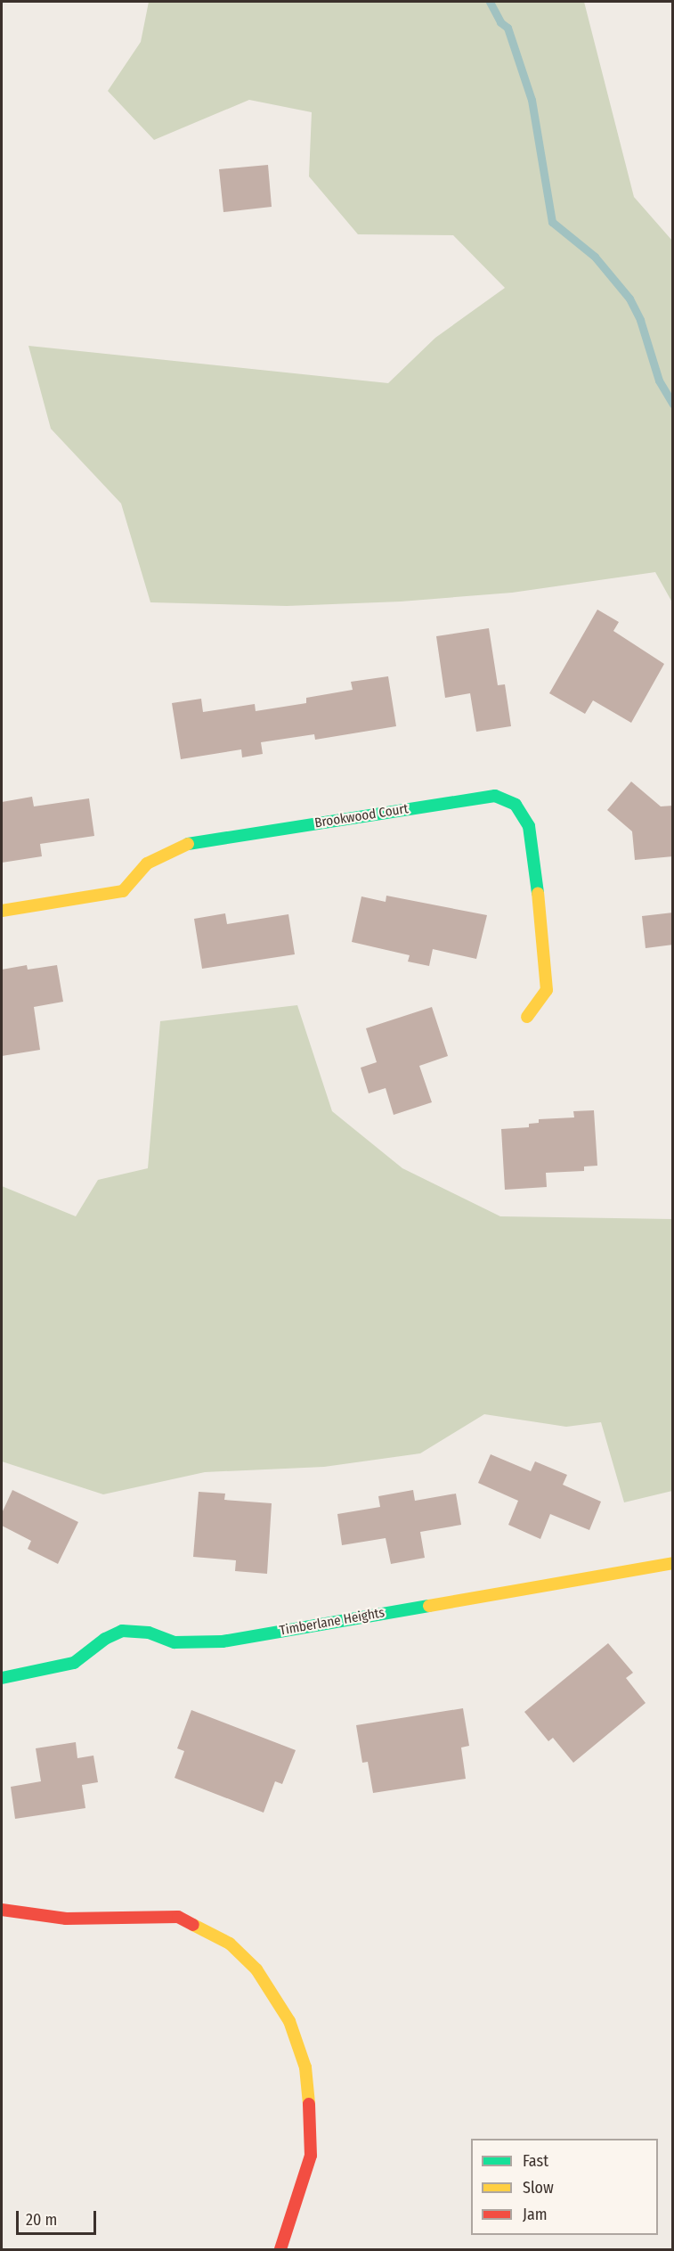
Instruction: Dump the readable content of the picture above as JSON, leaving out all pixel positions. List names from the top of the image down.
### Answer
{
  "streets": {
    "street": ["Brookwood Court", "Timberlane Heights"]
  },
  "legend": ["Fast", "Slow", "Jam"],
  "scale_bar": "20 m"
}
